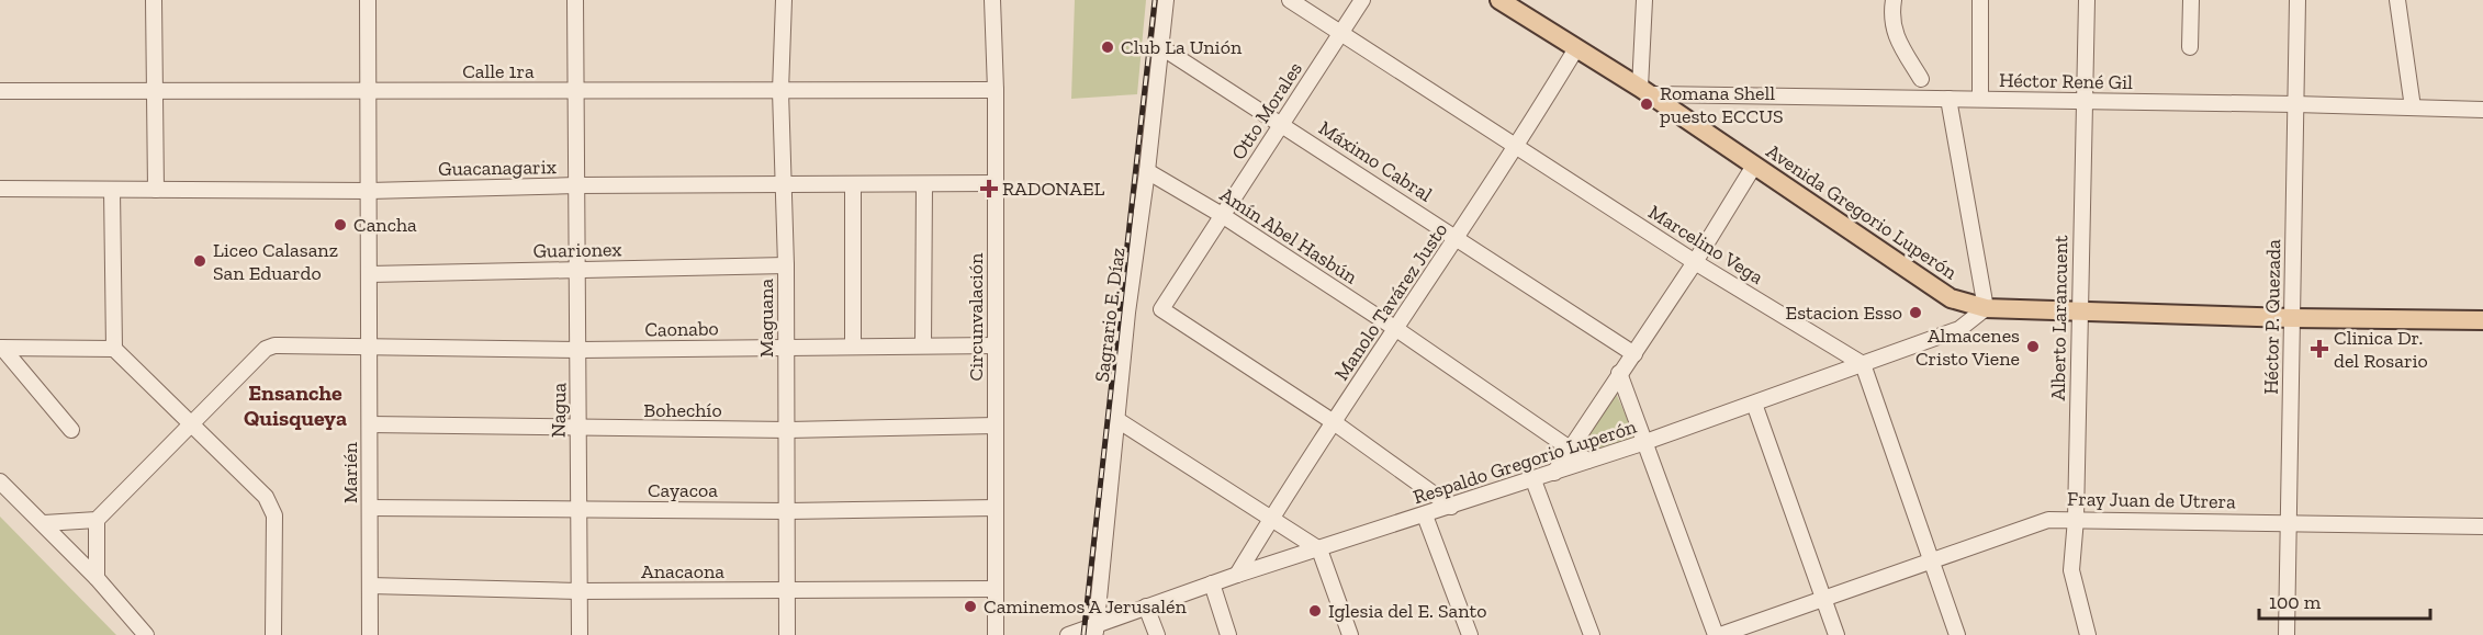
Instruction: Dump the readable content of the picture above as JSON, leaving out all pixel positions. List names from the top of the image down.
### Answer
{
  "streets": {
    "main road": ["Avenida Gregorio Luperón"],
    "street": [
      "Calle 1ra",
      "Héctor René Gil",
      "Otto Morales",
      "Máximo Cabral",
      "Guacanagarix",
      "Amín Abel Hasbún",
      "Marcelino Vega",
      "Guarionex",
      "Manolo Tavárez Justo",
      "Sagrario E. Díaz",
      "Circunvalación",
      "Héctor P. Quezada",
      "Maguana",
      "Alberto Larancuent",
      "Caonabo",
      "Nagua",
      "Bohechío",
      "Respaldo Gregorio Luperón",
      "Marién",
      "Cayacoa",
      "Fray Juan de Utrera",
      "Anacaona"
    ]
  },
  "crossings": [
    ["Calle 1ra", "Circunvalación"],
    ["Calle 1ra", "Maguana"],
    ["Calle 1ra", "Nagua"],
    ["Calle 1ra", "Marién"],
    ["Héctor René Gil", "Avenida Gregorio Luperón"],
    ["Héctor René Gil", "Héctor P. Quezada"],
    ["Héctor René Gil", "Alberto Larancuent"],
    ["Otto Morales", "Máximo Cabral"],
    ["Otto Morales", "Amín Abel Hasbún"],
    ["Otto Morales", "Marcelino Vega"],
    ["Otto Morales", "Manolo Tavárez Justo"],
    ["Máximo Cabral", "Manolo Tavárez Justo"],
    ["Máximo Cabral", "Sagrario E. Díaz"],
    ["Guacanagarix", "Circunvalación"],
    ["Guacanagarix", "Maguana"],
    ["Guacanagarix", "Nagua"],
    ["Guacanagarix", "Marién"],
    ["Avenida Gregorio Luperón", "Manolo Tavárez Justo"],
    ["Avenida Gregorio Luperón", "Héctor P. Quezada"],
    ["Avenida Gregorio Luperón", "Alberto Larancuent"],
    ["Avenida Gregorio Luperón", "Respaldo Gregorio Luperón"],
    ["Amín Abel Hasbún", "Manolo Tavárez Justo"],
    ["Amín Abel Hasbún", "Sagrario E. Díaz"],
    ["Amín Abel Hasbún", "Respaldo Gregorio Luperón"],
    ["Marcelino Vega", "Manolo Tavárez Justo"],
    ["Marcelino Vega", "Respaldo Gregorio Luperón"],
    ["Guarionex", "Maguana"],
    ["Guarionex", "Nagua"],
    ["Guarionex", "Marién"],
    ["Manolo Tavárez Justo", "Respaldo Gregorio Luperón"],
    ["Sagrario E. Díaz", "Respaldo Gregorio Luperón"],
    ["Circunvalación", "Caonabo"],
    ["Circunvalación", "Bohechío"],
    ["Circunvalación", "Cayacoa"],
    ["Circunvalación", "Anacaona"],
    ["Héctor P. Quezada", "Fray Juan de Utrera"],
    ["Maguana", "Caonabo"],
    ["Maguana", "Bohechío"],
    ["Maguana", "Cayacoa"],
    ["Maguana", "Anacaona"],
    ["Alberto Larancuent", "Fray Juan de Utrera"],
    ["Caonabo", "Nagua"],
    ["Caonabo", "Marién"],
    ["Nagua", "Bohechío"],
    ["Nagua", "Cayacoa"],
    ["Nagua", "Anacaona"],
    ["Bohechío", "Marién"],
    ["Marién", "Cayacoa"],
    ["Marién", "Anacaona"]
  ],
  "districts": ["Ensanche Quisqueya"],
  "places": {
    "other": [
      "Club La Unión",
      "Romana Shell puesto ECCUS",
      "Cancha",
      "Liceo Calasanz San Eduardo",
      "Estacion Esso",
      "Almacenes Cristo Viene",
      "Caminemos A Jerusalén",
      "Iglesia del E. Santo"
    ],
    "health": ["RADONAEL", "Clinica Dr. del Rosario"]
  },
  "scale_bar": "100 m"
}
